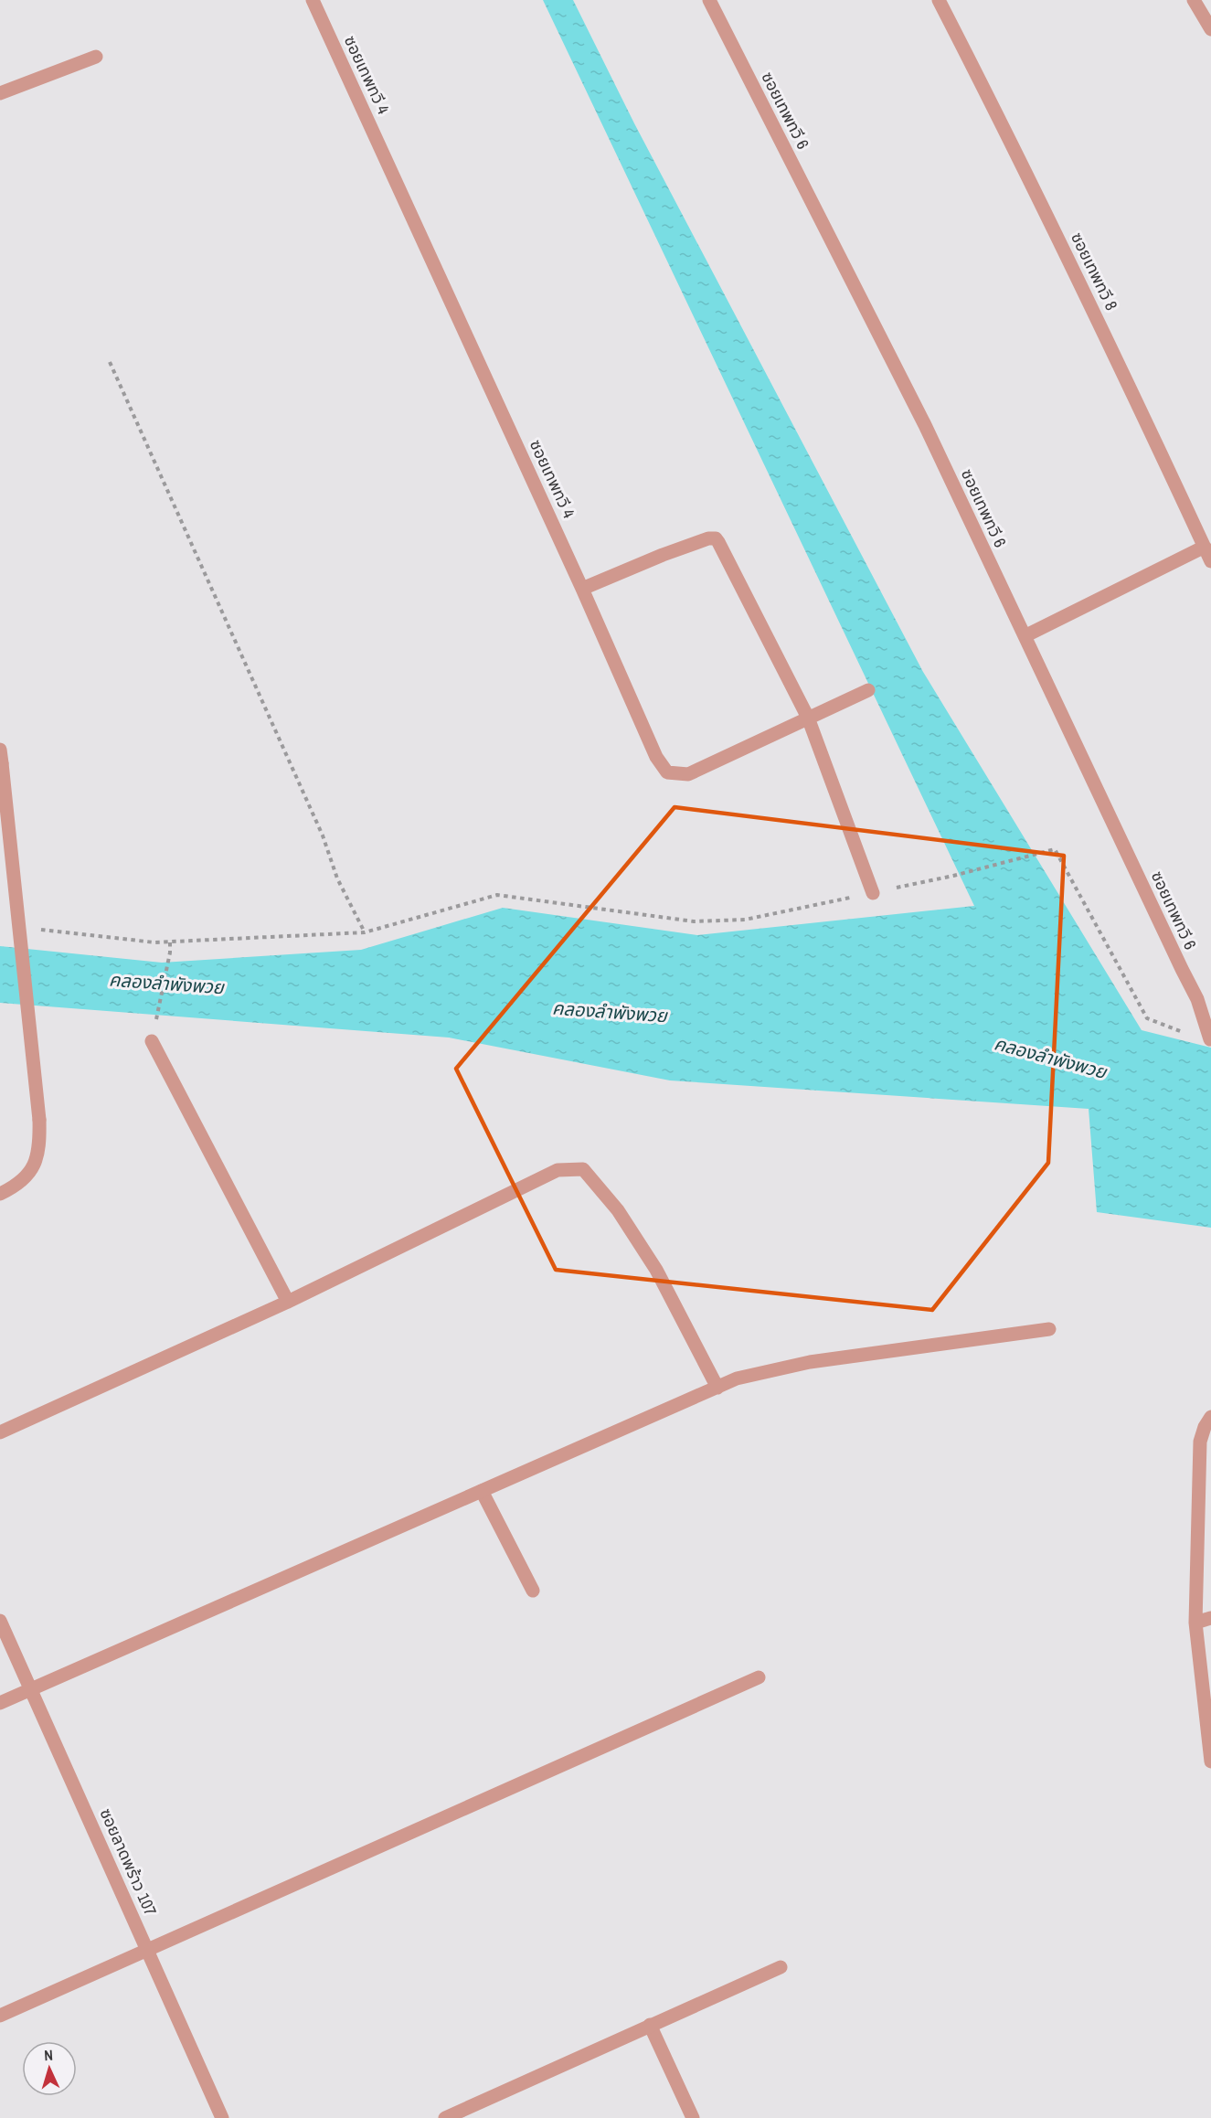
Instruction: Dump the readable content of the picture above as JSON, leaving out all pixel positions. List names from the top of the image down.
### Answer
{
  "streets": {
    "street": [
      "ซอยเทพทวี 4",
      "ซอยเทพทวี 6",
      "ซอยเทพทวี 8",
      "ซอยลาดพร้าว 107"
    ]
  },
  "water": ["คลองลำพังพวย"],
  "north": "top"
}
